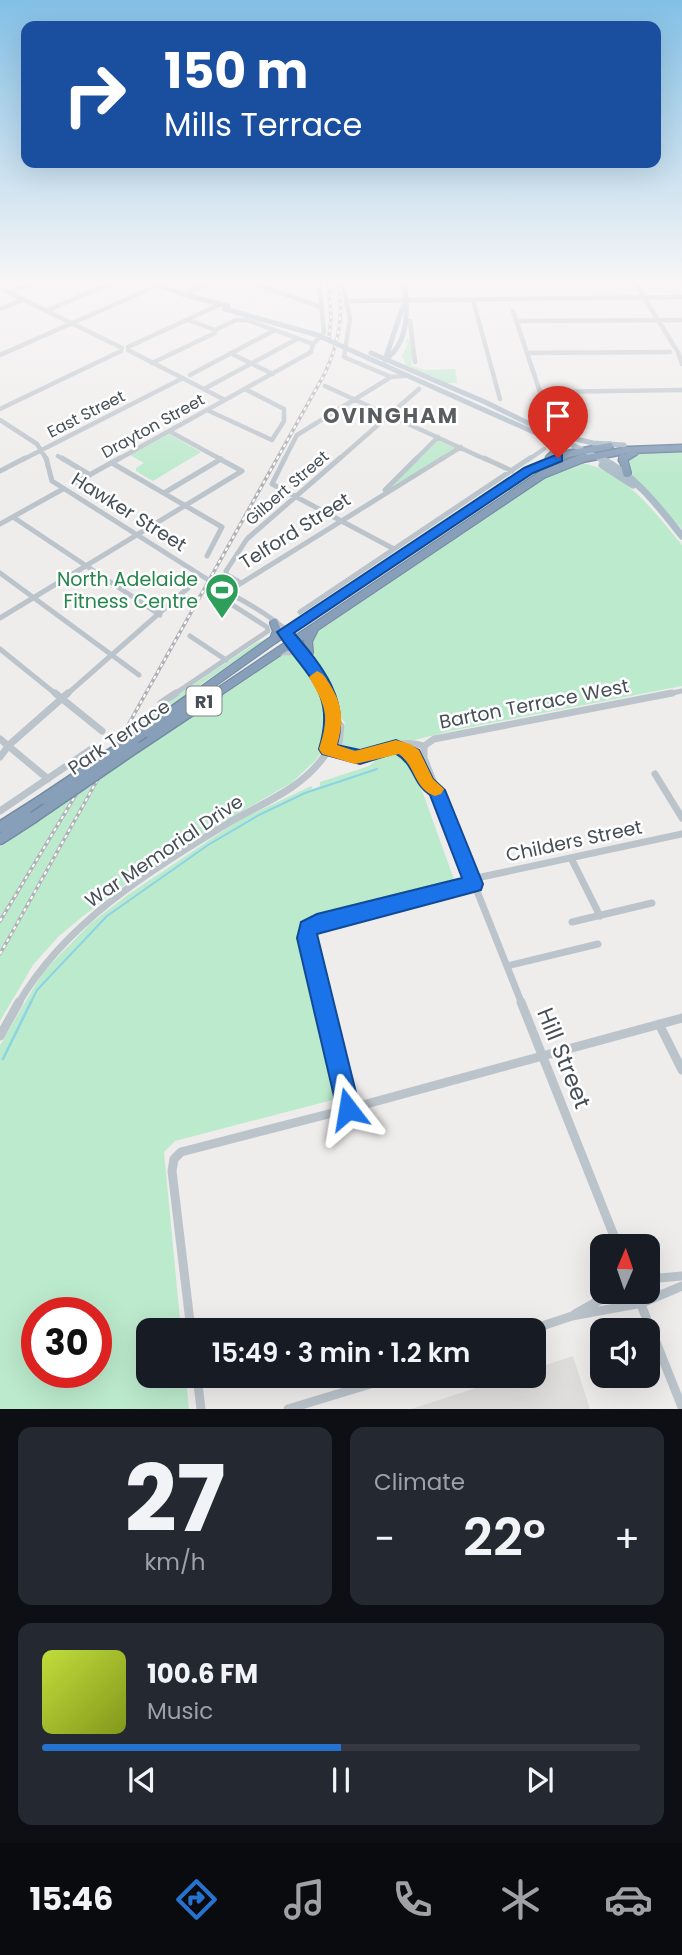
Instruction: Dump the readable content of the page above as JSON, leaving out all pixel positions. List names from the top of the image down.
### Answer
{
  "streets": {
    "highway": ["R1", "Park Terrace"],
    "street": [
      "East Street",
      "Drayton Street",
      "Gilbert Street",
      "Hawker Street",
      "Telford Street",
      "Barton Terrace West",
      "Childers Street",
      "War Memorial Drive",
      "Hill Street"
    ]
  },
  "crossings": [
    ["East Street", "Hawker Street"],
    ["Gilbert Street", "Telford Street"],
    ["Hawker Street", "Telford Street"],
    ["Hawker Street", "Park Terrace"],
    ["Hawker Street", "War Memorial Drive"],
    ["R1", "Park Terrace"],
    ["Barton Terrace West", "War Memorial Drive"],
    ["Park Terrace", "War Memorial Drive"],
    ["Childers Street", "Hill Street"]
  ],
  "districts": ["OVINGHAM"],
  "places": {
    "sports": ["North Adelaide Fitness Centre"]
  },
  "north": "top",
  "page": {
    "turn": ["150 m", "Mills Terrace"],
    "limit": "30",
    "trip": "15:49 · 3 min · 1.2 km",
    "tile": [
      ["27", "km/h"],
      "Climate"
    ],
    "heat": ["−", "22°", "+"],
    "song": ["100.6 FM", "Music"],
    "tabs": "15:46"
  }
}
